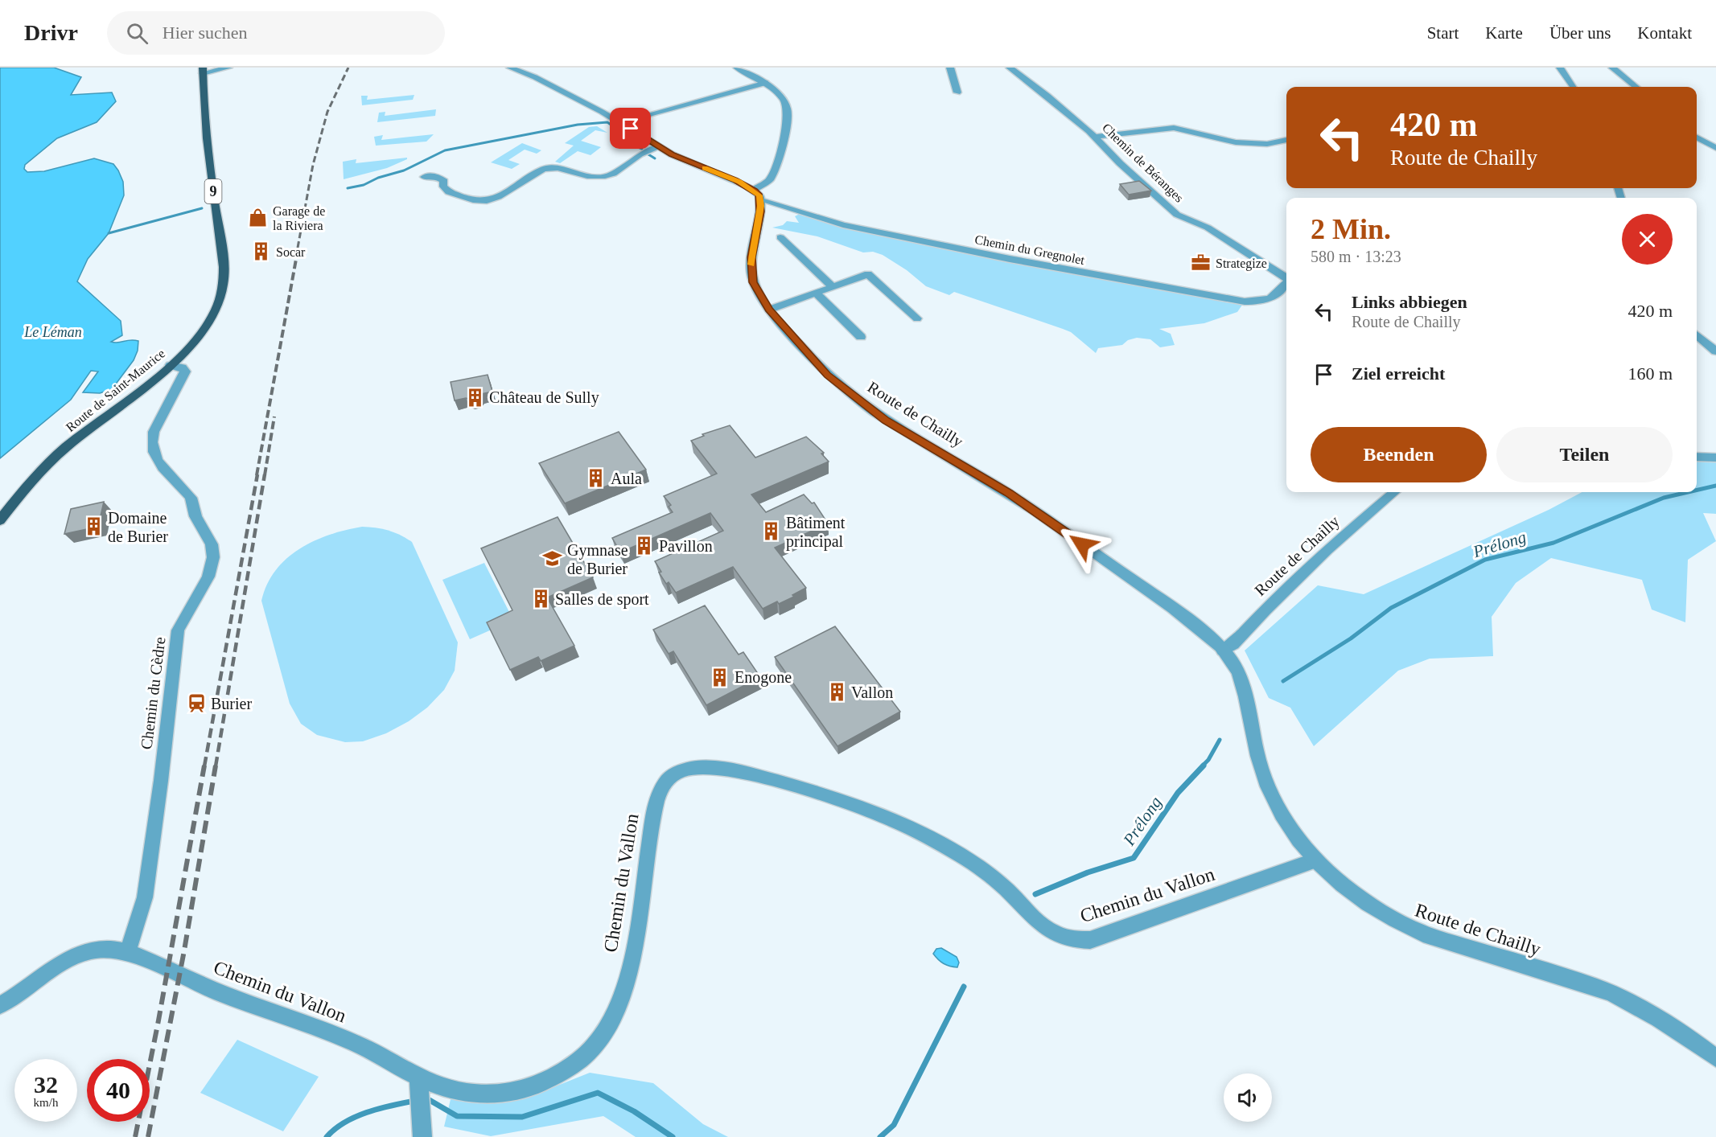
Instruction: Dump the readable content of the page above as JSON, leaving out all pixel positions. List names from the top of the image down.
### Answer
{
  "streets": {
    "main road": ["9", "Route de Saint-Maurice"],
    "street": [
      "Chemin de Béranges",
      "Chemin du Gregnolet",
      "Route de Chailly",
      "Chemin du Cèdre",
      "Chemin du Vallon"
    ]
  },
  "crossings": [
    ["Chemin du Gregnolet", "Route de Chailly"],
    ["Route de Saint-Maurice", "Chemin du Cèdre"],
    ["Route de Chailly", "Chemin du Vallon"],
    ["Chemin du Cèdre", "Chemin du Vallon"]
  ],
  "water": ["Le Léman", "Prélong"],
  "places": {
    "shop": ["Garage de la Riviera"],
    "building": [
      "Socar",
      "Château de Sully",
      "Aula",
      "Domaine de Burier",
      "Bâtiment principal",
      "Pavillon",
      "Salles de sport",
      "Enogone",
      "Vallon"
    ],
    "office": ["Strategize"],
    "school or university": ["Gymnase de Burier"],
    "station": ["Burier"]
  },
  "page": {
    "header": "Drivr",
    "search": "Hier suchen",
    "nav": [
      "Start",
      "Karte",
      "Über uns",
      "Kontakt"
    ],
    "turn": ["420 m", "Route de Chailly"],
    "heading": ["2 Min.", "580 m · 13:23"],
    "list": [
      {
        "name": "Links abbiegen",
        "note": "Route de Chailly",
        "value": "420 m"
      },
      {
        "name": "Ziel erreicht",
        "value": "160 m"
      }
    ],
    "buttons": ["Beenden", "Teilen"],
    "speed": "32 km/h",
    "limit": "40"
  }
}
